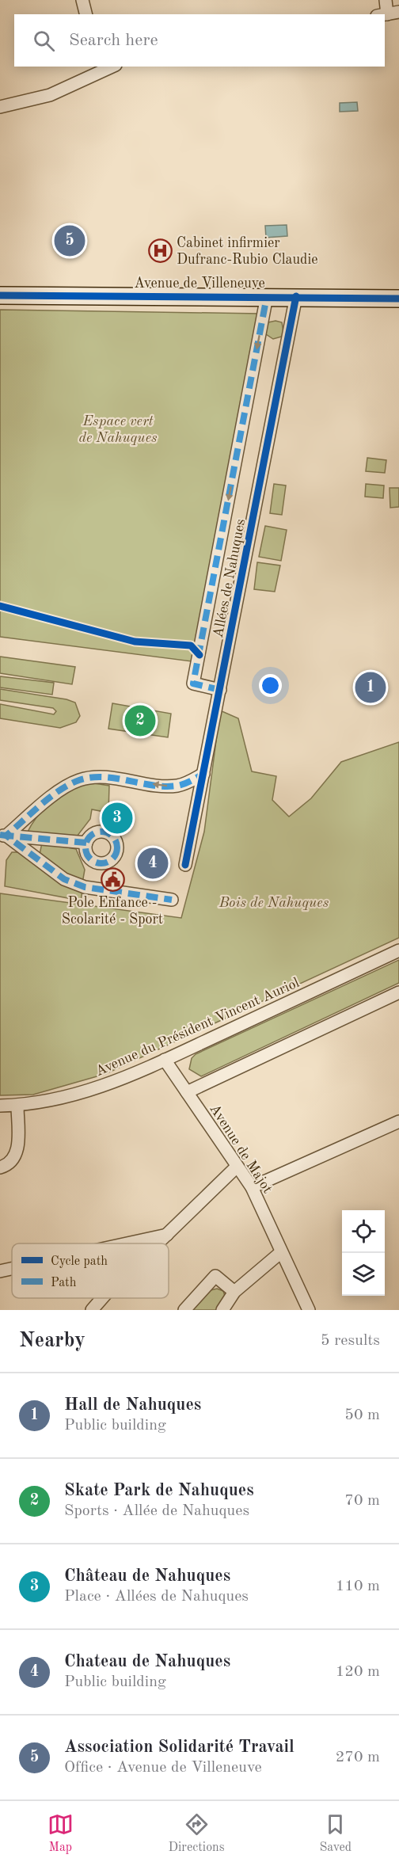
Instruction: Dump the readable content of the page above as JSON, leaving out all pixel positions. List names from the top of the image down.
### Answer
{
  "streets": {
    "main road": ["Avenue de Villeneuve"],
    "street": ["Allées de Nahuques", "Avenue du Président Vincent Auriol", "Avenue de Majot"]
  },
  "crossings": [
    ["Avenue de Villeneuve", "Allées de Nahuques"],
    ["Avenue du Président Vincent Auriol", "Avenue de Majot"]
  ],
  "parks": ["Espace vert de Nahuques", "Bois de Nahuques"],
  "places": {
    "hospital": ["Cabinet infirmier Dufranc-Rubio Claudie"],
    "public building": ["Pole Enfance - Scolarité - Sport"]
  },
  "legend": ["Cycle path", "Path"],
  "page": {
    "search": "Search here",
    "pins": [
      "5",
      "1",
      "2",
      "3",
      "4"
    ],
    "heading": ["Nearby", "5 results"],
    "list": [
      {
        "mark": "1",
        "name": "Hall de Nahuques",
        "note": "Public building",
        "value": "50 m"
      },
      {
        "mark": "2",
        "name": "Skate Park de Nahuques",
        "note": "Sports · Allée de Nahuques",
        "value": "70 m"
      },
      {
        "mark": "3",
        "name": "Château de Nahuques",
        "note": "Place · Allées de Nahuques",
        "value": "110 m"
      },
      {
        "mark": "4",
        "name": "Chateau de Nahuques",
        "note": "Public building",
        "value": "120 m"
      },
      {
        "mark": "5",
        "name": "Association Solidarité Travail",
        "note": "Office · Avenue de Villeneuve",
        "value": "270 m"
      }
    ],
    "nav": ["Map", "Directions", "Saved"]
  }
}
